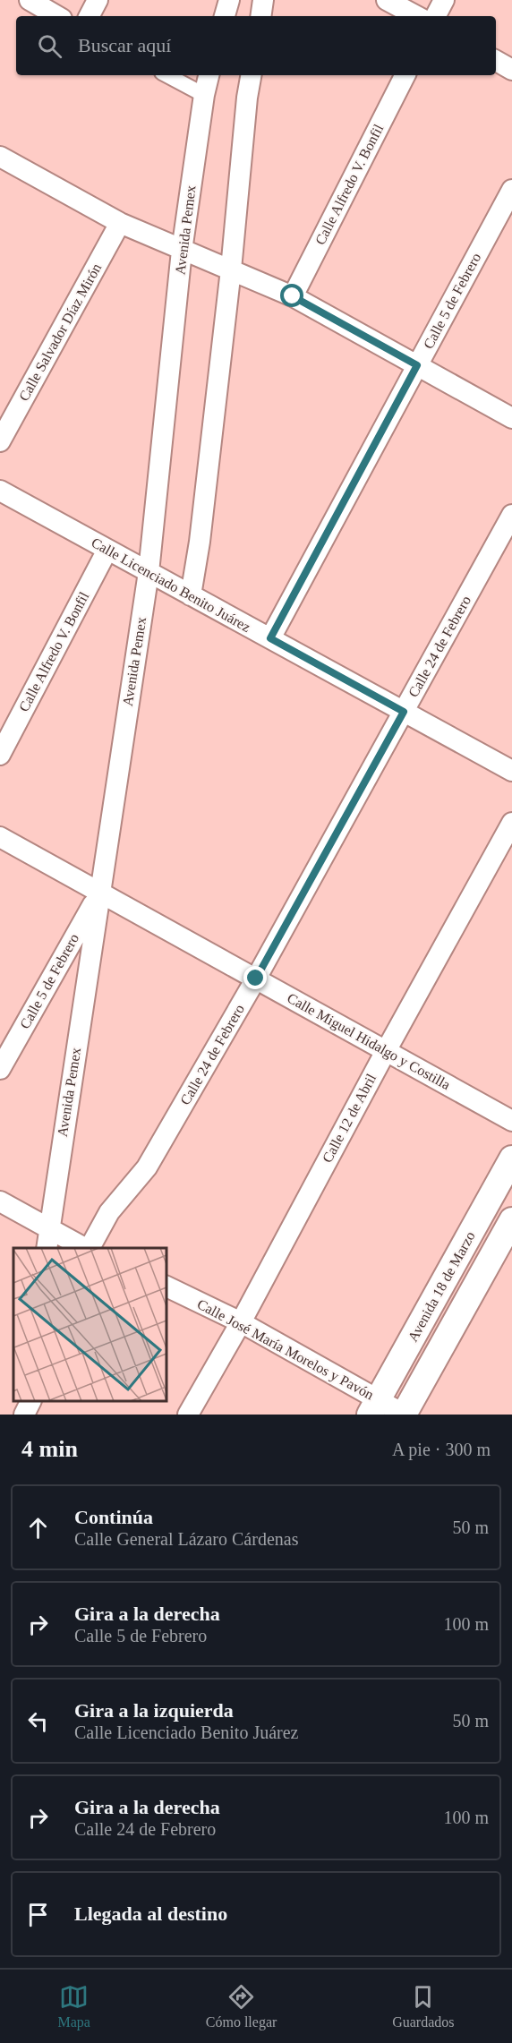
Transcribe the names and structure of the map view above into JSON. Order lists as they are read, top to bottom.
{
  "streets": {
    "street": [
      "Calle Alfredo V. Bonfil",
      "Avenida Pemex",
      "Calle 5 de Febrero",
      "Calle Salvador Díaz Mirón",
      "Calle Licenciado Benito Juárez",
      "Calle 24 de Febrero",
      "Calle Miguel Hidalgo y Costilla",
      "Calle 12 de Abril",
      "Avenida 18 de Marzo",
      "Calle José María Morelos y Pavón"
    ]
  },
  "crossings": [
    ["Calle Alfredo V. Bonfil", "Calle Licenciado Benito Juárez"],
    ["Avenida Pemex", "Calle 5 de Febrero"],
    ["Avenida Pemex", "Calle Licenciado Benito Juárez"],
    ["Avenida Pemex", "Calle Miguel Hidalgo y Costilla"],
    ["Calle 5 de Febrero", "Calle Licenciado Benito Juárez"],
    ["Calle 5 de Febrero", "Calle Miguel Hidalgo y Costilla"],
    ["Calle Licenciado Benito Juárez", "Calle 24 de Febrero"],
    ["Calle 24 de Febrero", "Calle Miguel Hidalgo y Costilla"],
    ["Calle Miguel Hidalgo y Costilla", "Calle 12 de Abril"],
    ["Calle 12 de Abril", "Calle José María Morelos y Pavón"],
    ["Avenida 18 de Marzo", "Calle José María Morelos y Pavón"]
  ],
  "page": {
    "search": "Buscar aquí",
    "heading": ["4 min", "A pie · 300 m"],
    "list": [
      ["Continúa", "Calle General Lázaro Cárdenas", "50 m"],
      ["Gira a la derecha", "Calle 5 de Febrero", "100 m"],
      ["Gira a la izquierda", "Calle Licenciado Benito Juárez", "50 m"],
      ["Gira a la derecha", "Calle 24 de Febrero", "100 m"],
      "Llegada al destino"
    ],
    "nav": ["Mapa", "Cómo llegar", "Guardados"]
  }
}
